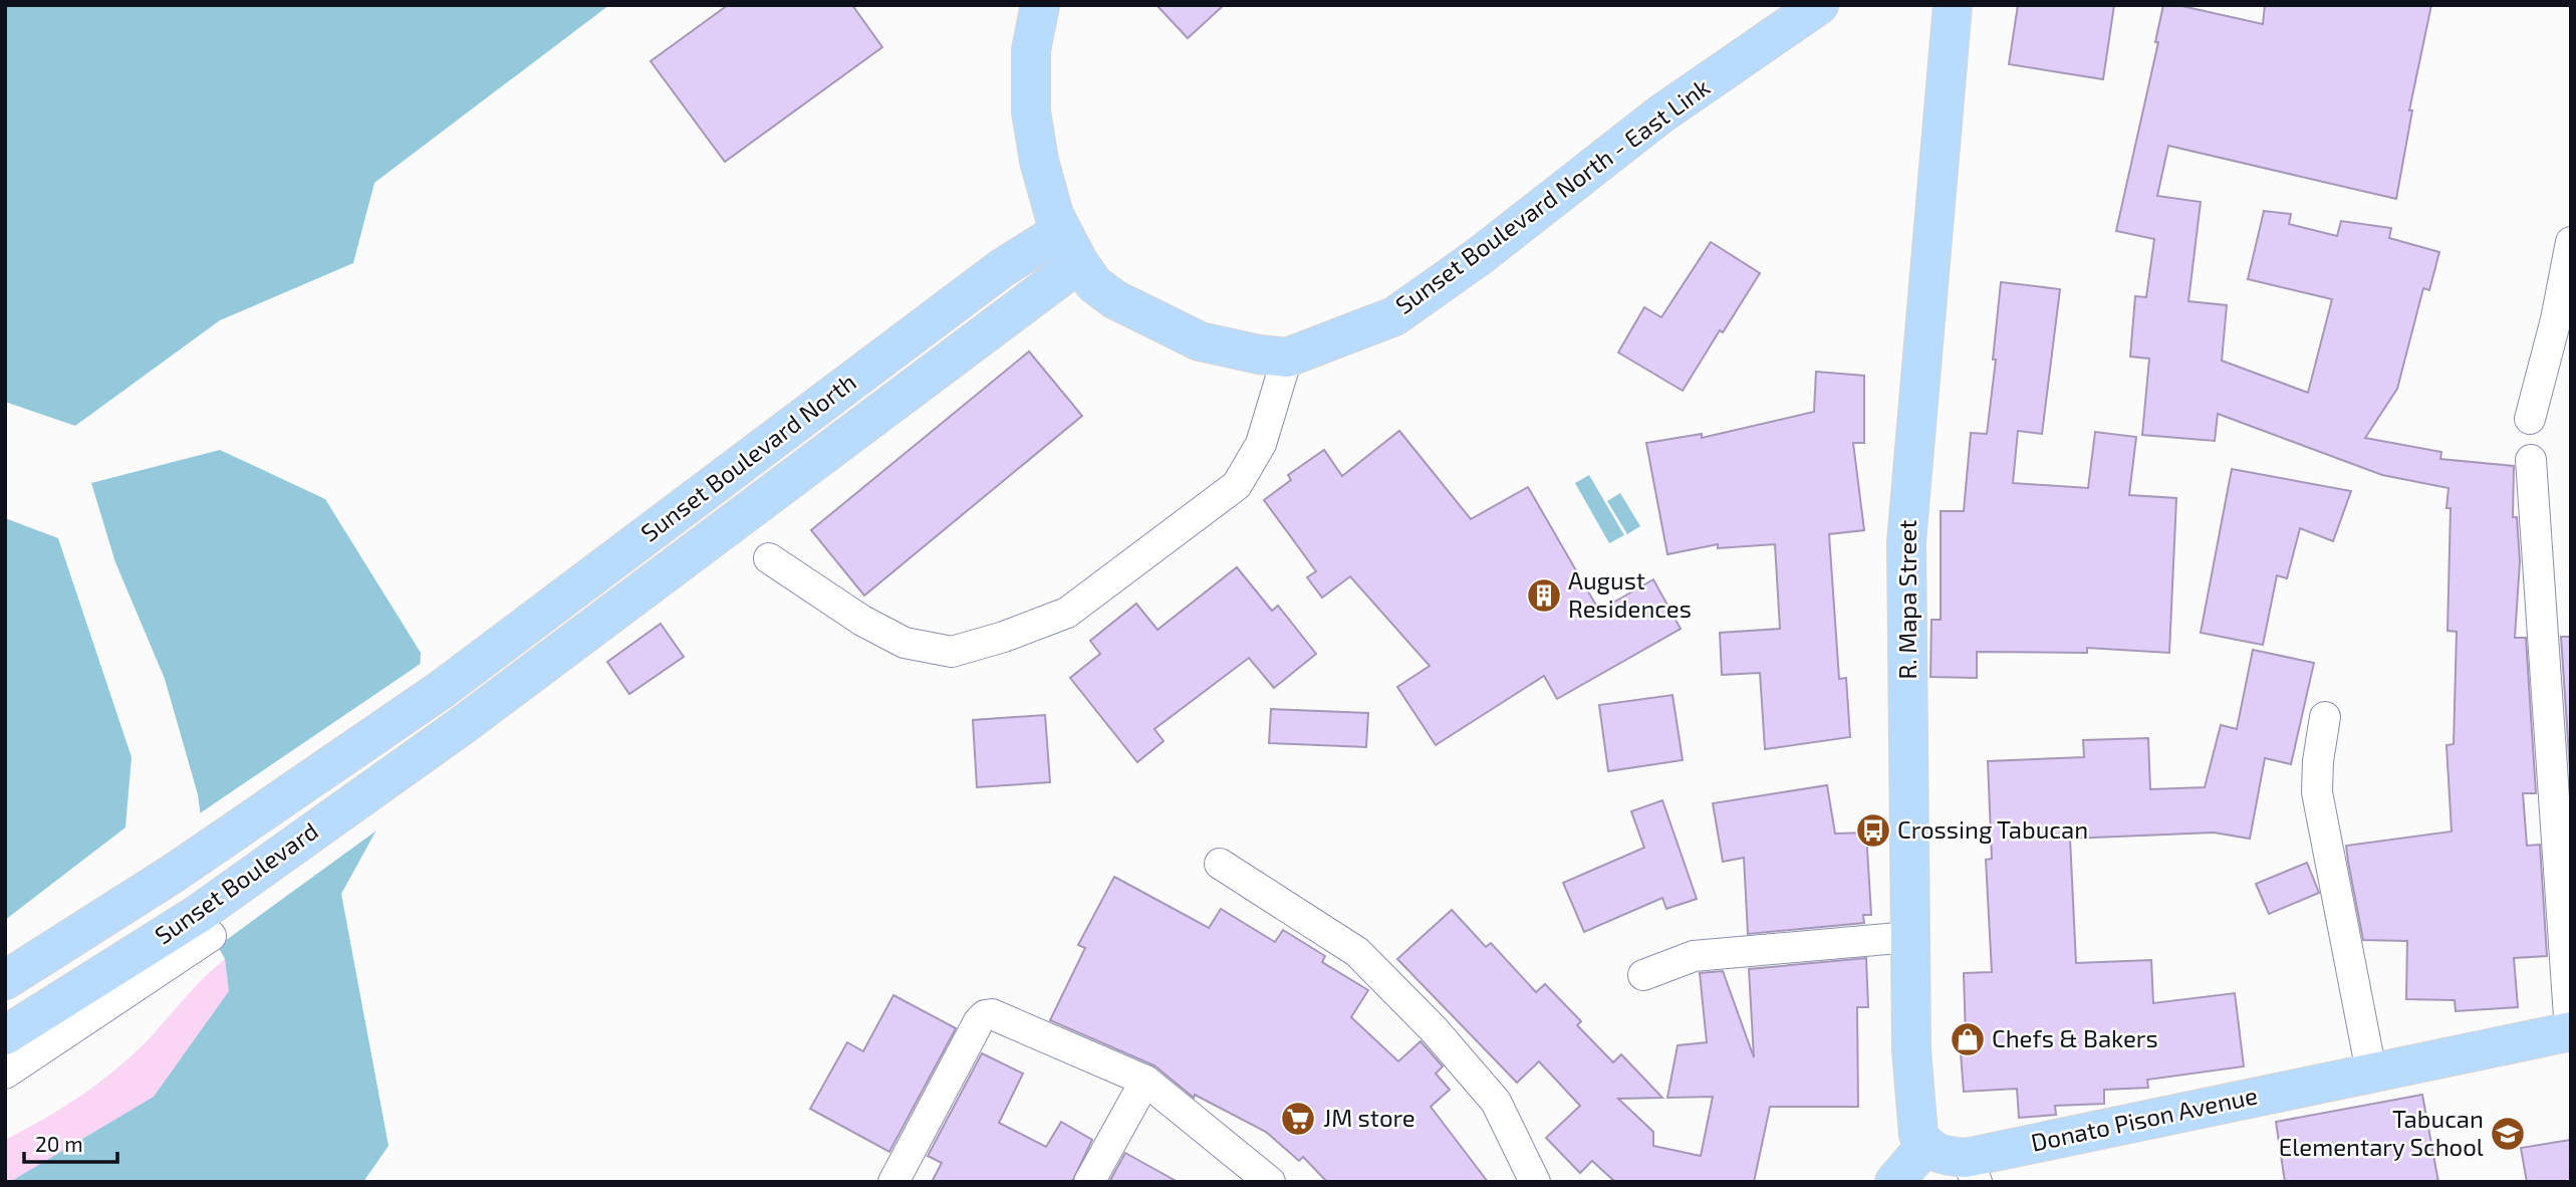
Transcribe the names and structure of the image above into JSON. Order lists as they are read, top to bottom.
{
  "streets": {
    "main road": [
      "Sunset Boulevard North - East Link",
      "Sunset Boulevard North",
      "R. Mapa Street",
      "Sunset Boulevard",
      "Donato Pison Avenue"
    ]
  },
  "crossings": [
    ["Sunset Boulevard North - East Link", "Sunset Boulevard North"],
    ["Sunset Boulevard North", "Sunset Boulevard"],
    ["R. Mapa Street", "Donato Pison Avenue"]
  ],
  "places": {
    "building": ["August Residences"],
    "bus stop": ["Crossing Tabucan"],
    "shop": ["Chefs & Bakers"],
    "supermarket": ["JM store"],
    "school or university": ["Tabucan Elementary School"]
  },
  "scale_bar": "20 m"
}
